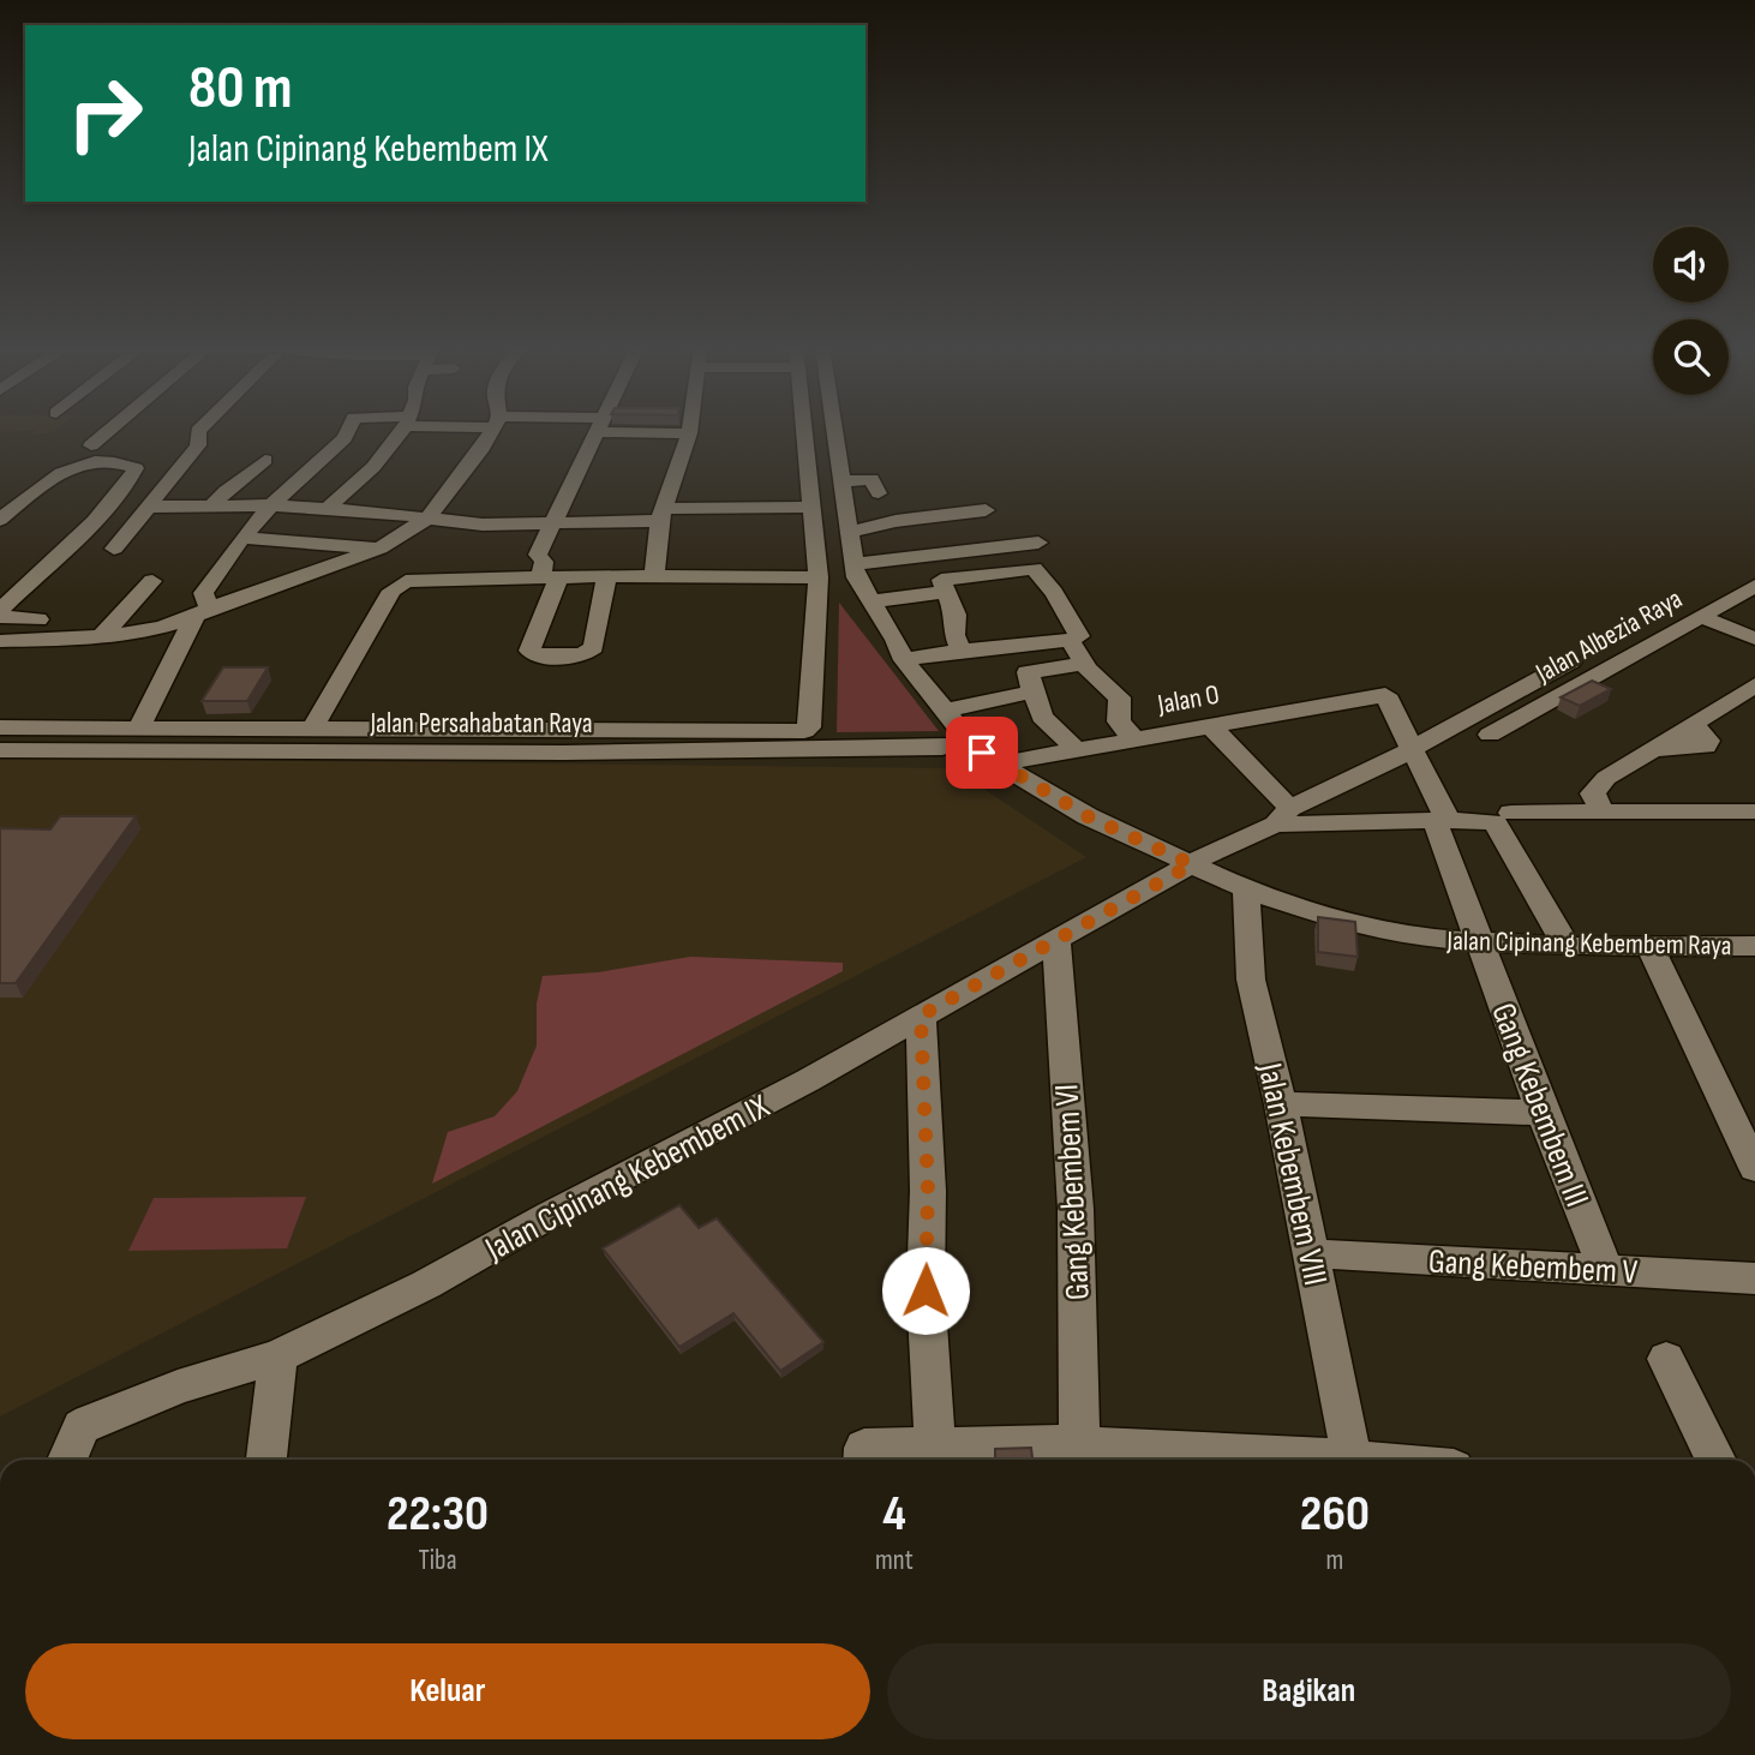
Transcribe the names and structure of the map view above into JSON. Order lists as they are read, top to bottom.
{
  "streets": {
    "street": [
      "Jalan Albezia Raya",
      "Jalan O",
      "Jalan Persahabatan Raya",
      "Jalan Cipinang Kebembem Raya",
      "Gang Kebembem III",
      "Jalan Kebembem VIII",
      "Jalan Cipinang Kebembem IX",
      "Gang Kebembem VI",
      "Gang Kebembem V"
    ]
  },
  "crossings": [
    ["Jalan O", "Jalan Cipinang Kebembem Raya"],
    ["Jalan O", "Gang Kebembem III"],
    ["Jalan Persahabatan Raya", "Jalan Cipinang Kebembem Raya"],
    ["Jalan Cipinang Kebembem Raya", "Gang Kebembem III"],
    ["Jalan Cipinang Kebembem Raya", "Jalan Kebembem VIII"],
    ["Jalan Cipinang Kebembem Raya", "Jalan Cipinang Kebembem IX"],
    ["Gang Kebembem III", "Jalan Cipinang Kebembem IX"],
    ["Gang Kebembem III", "Gang Kebembem V"],
    ["Jalan Kebembem VIII", "Gang Kebembem V"],
    ["Jalan Cipinang Kebembem IX", "Gang Kebembem VI"]
  ],
  "page": {
    "turn": ["80 m", "Jalan Cipinang Kebembem IX"],
    "eta": [
      "22:30",
      "Tiba",
      "4",
      "mnt",
      "260",
      "m"
    ],
    "buttons": ["Keluar", "Bagikan"]
  }
}
